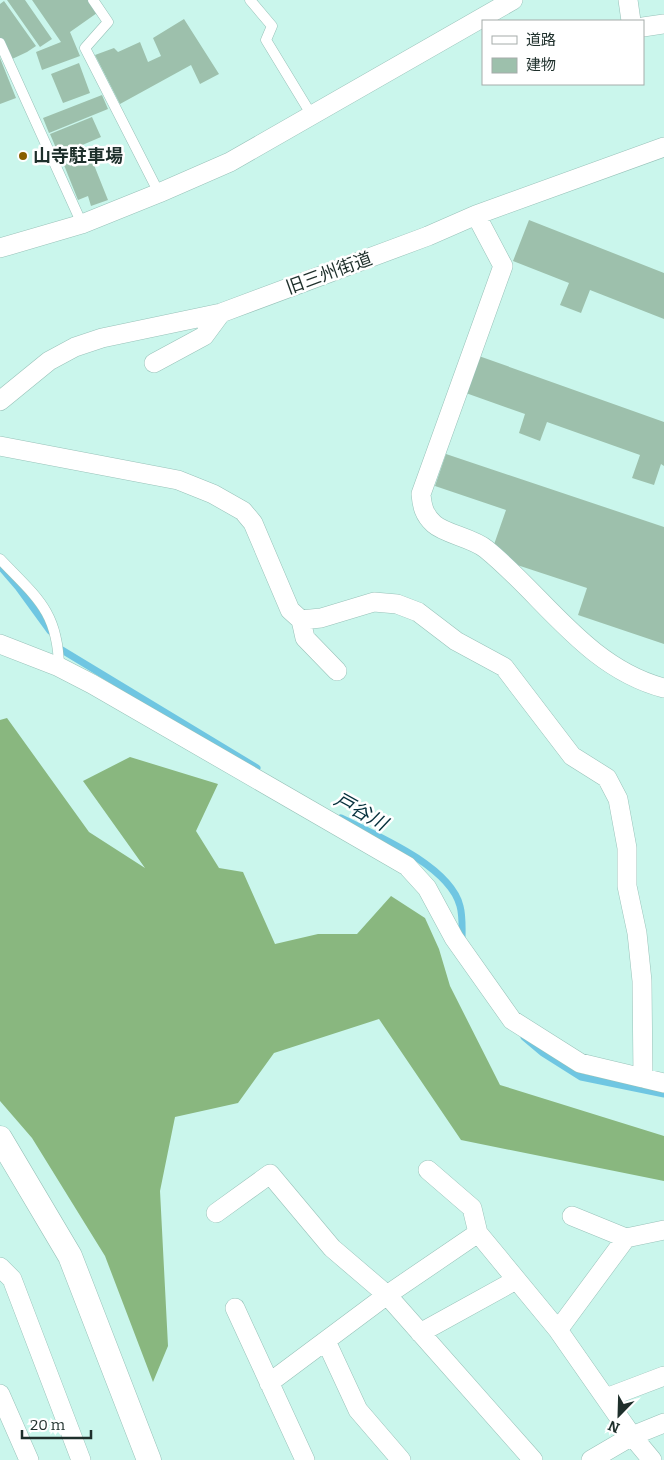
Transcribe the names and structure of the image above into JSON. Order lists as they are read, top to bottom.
{
  "streets": {
    "street": ["旧三州街道"]
  },
  "water": ["戸谷川"],
  "places": ["山寺駐車場"],
  "legend": ["道路", "建物"],
  "scale_bar": "20 m",
  "north": "bottom left"
}
